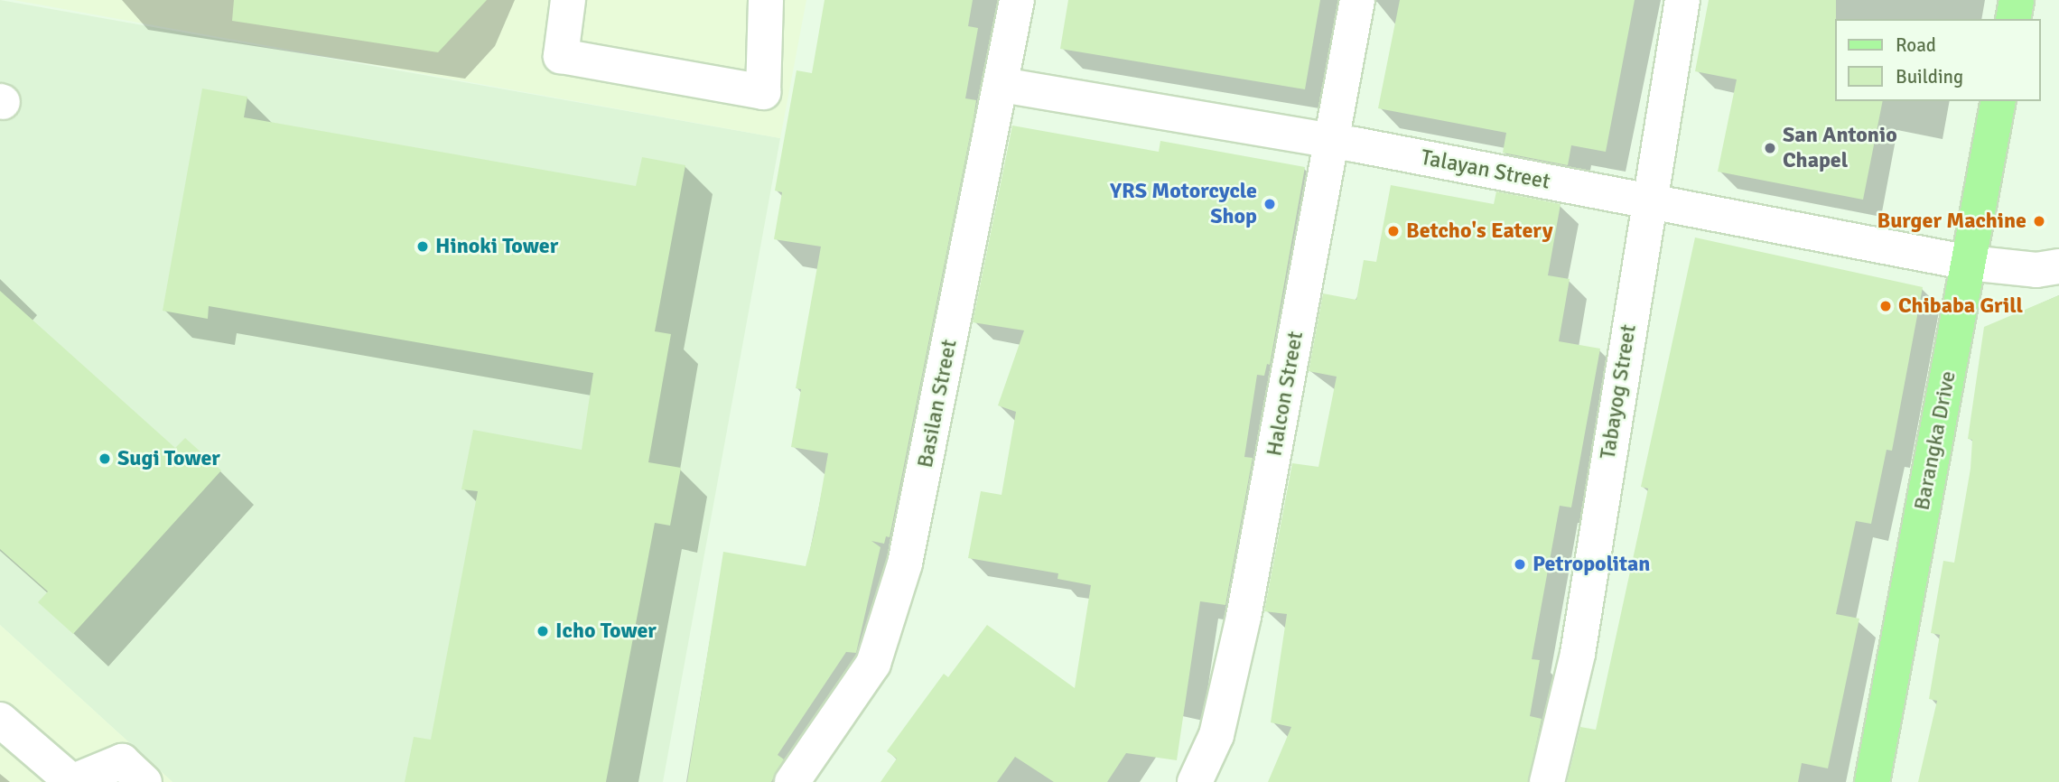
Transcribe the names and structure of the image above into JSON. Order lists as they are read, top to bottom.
{
  "streets": {
    "main road": ["Barangka Drive"],
    "street": [
      "Talayan Street",
      "Tabayog Street",
      "Halcon Street",
      "Basilan Street"
    ]
  },
  "crossings": [
    ["Talayan Street", "Tabayog Street"],
    ["Talayan Street", "Halcon Street"],
    ["Talayan Street", "Basilan Street"],
    ["Talayan Street", "Barangka Drive"]
  ],
  "places": [
    "San Antonio Chapel",
    "YRS Motorcycle Shop",
    "Burger Machine",
    "Betcho's Eatery",
    "Hinoki Tower",
    "Chibaba Grill",
    "Sugi Tower",
    "Petropolitan",
    "Icho Tower"
  ],
  "legend": ["Road", "Building"]
}
